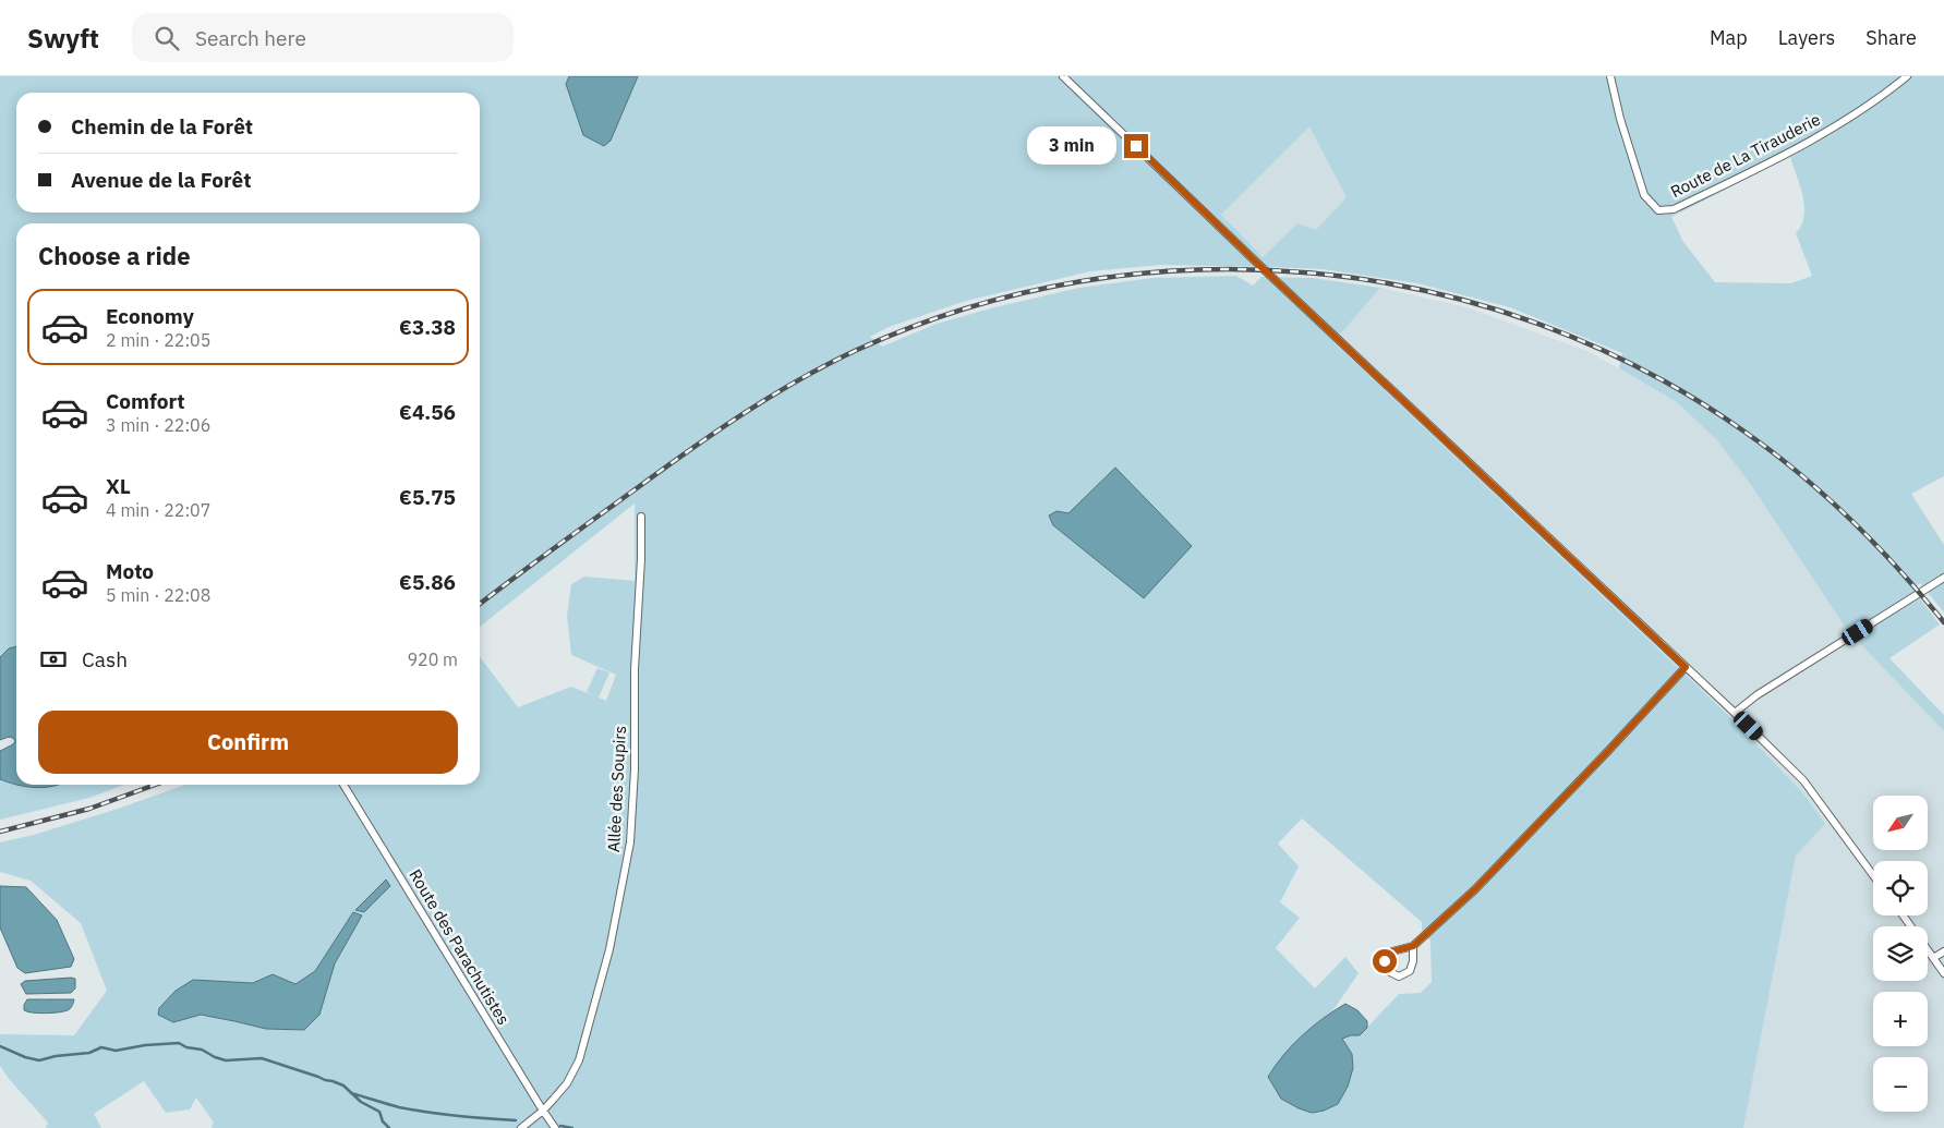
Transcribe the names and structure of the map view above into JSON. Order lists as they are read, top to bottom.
{
  "streets": {
    "street": ["Route de La Tirauderie", "Allée des Soupirs", "Route des Parachutistes"]
  },
  "crossings": [
    ["Allée des Soupirs", "Route des Parachutistes"]
  ],
  "north": "bottom left",
  "page": {
    "header": "Swyft",
    "search": "Search here",
    "nav": ["Map", "Layers", "Share"],
    "banner": ["Chemin de la Forêt", "Avenue de la Forêt"],
    "bubble": "3 min",
    "heading": "Choose a ride",
    "list": [
      {
        "name": "Economy",
        "note": "2 min · 22:05",
        "value": "€3.38"
      },
      {
        "name": "Comfort",
        "note": "3 min · 22:06",
        "value": "€4.56"
      },
      {
        "name": "XL",
        "note": "4 min · 22:07",
        "value": "€5.75"
      },
      {
        "name": "Moto",
        "note": "5 min · 22:08",
        "value": "€5.86"
      }
    ],
    "pay": ["Cash", "920 m"],
    "buttons": "Confirm",
    "map_buttons": ["+", "−"]
  }
}
